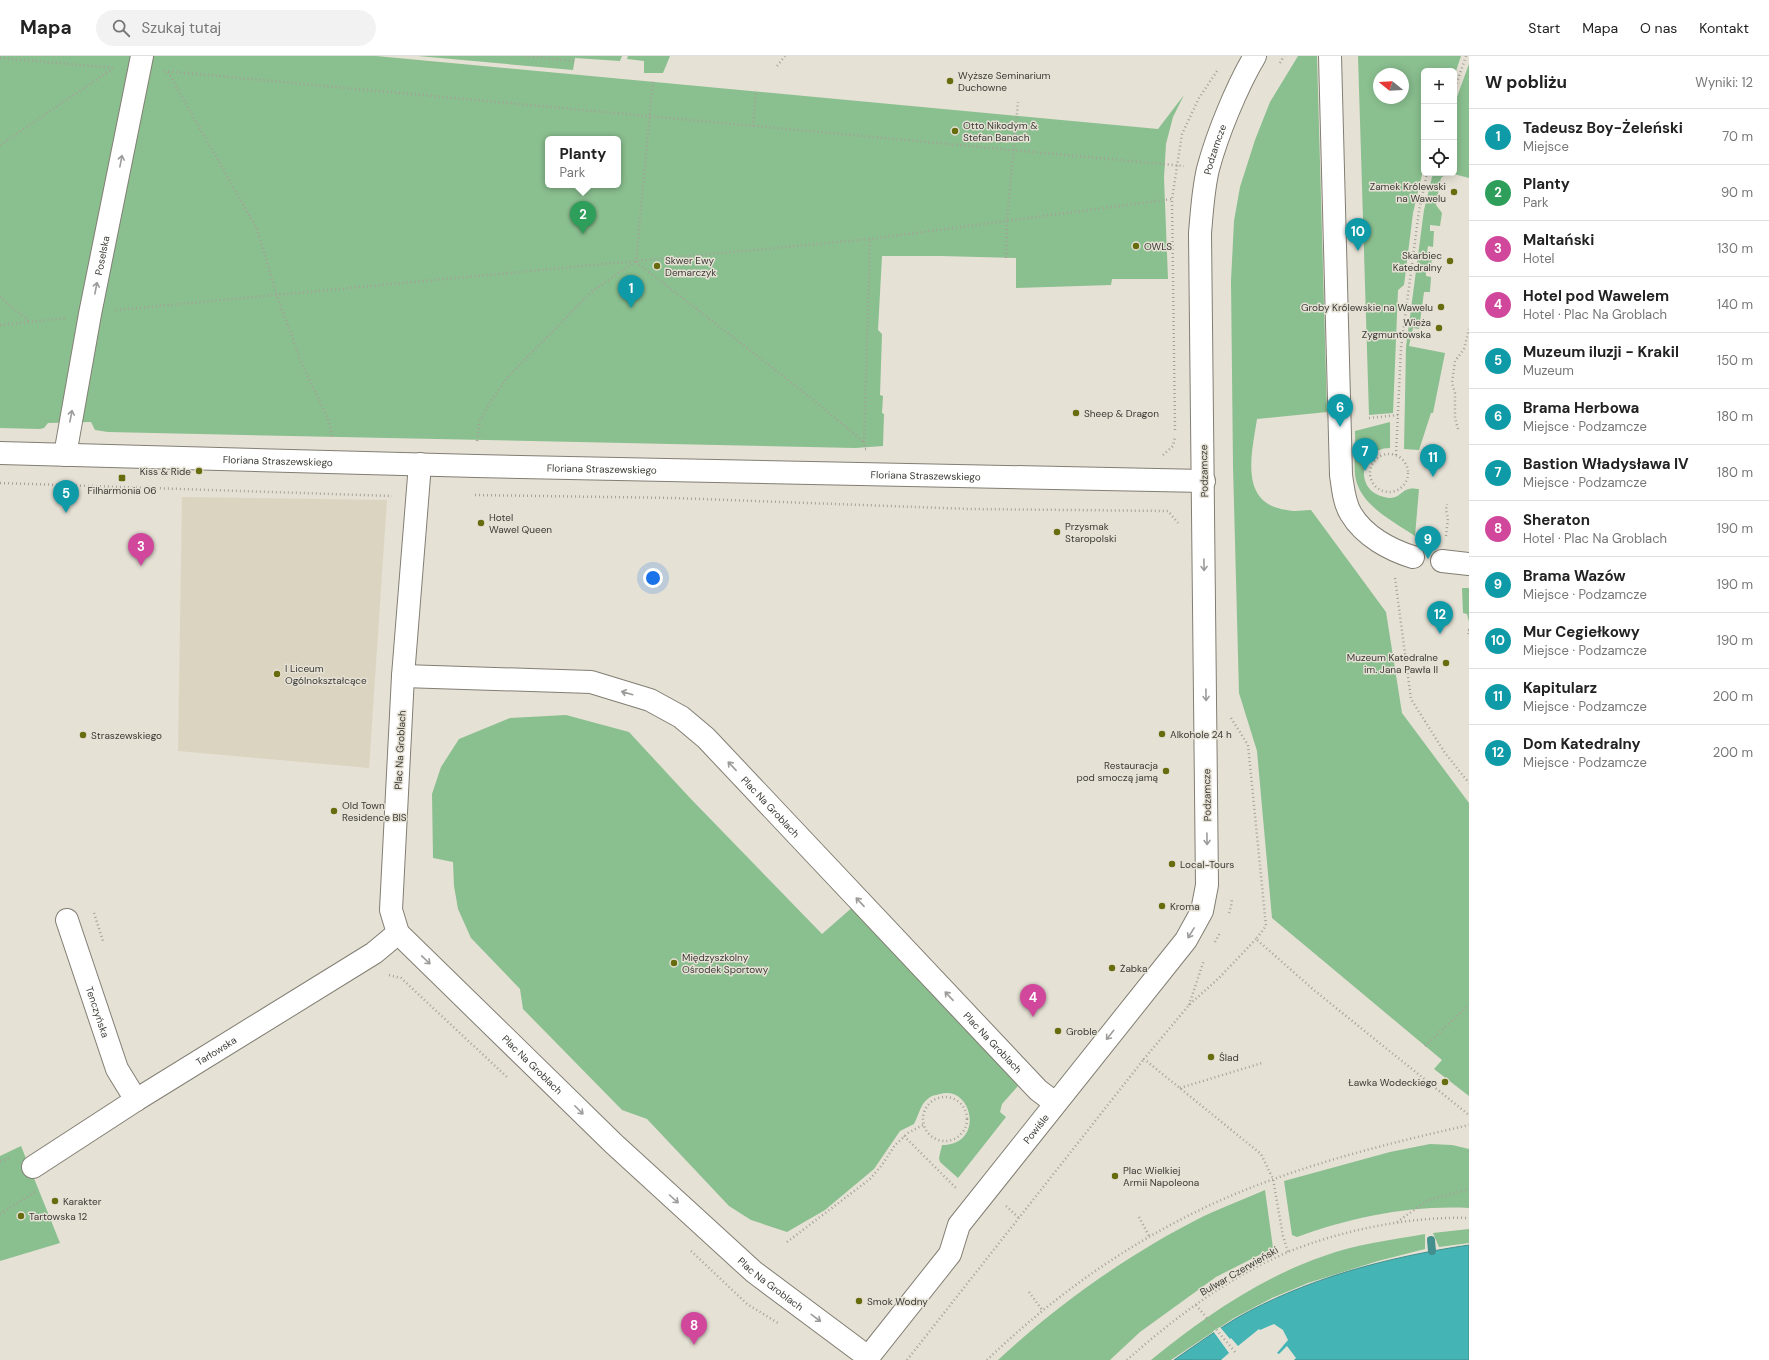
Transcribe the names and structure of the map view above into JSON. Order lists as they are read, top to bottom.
{
  "streets": {
    "street": [
      "Podzamcze",
      "Poselska",
      "Floriana Straszewskiego",
      "Plac Na Groblach",
      "Tenczyńska",
      "Tarłowska",
      "Powiśle"
    ],
    "path": ["Bulwar Czerwieński"]
  },
  "crossings": [
    ["Podzamcze", "Floriana Straszewskiego"],
    ["Podzamcze", "Powiśle"],
    ["Poselska", "Floriana Straszewskiego"],
    ["Floriana Straszewskiego", "Plac Na Groblach"],
    ["Plac Na Groblach", "Tarłowska"],
    ["Plac Na Groblach", "Powiśle"],
    ["Tenczyńska", "Tarłowska"]
  ],
  "one_way": ["Podzamcze", "Poselska", "Powiśle"],
  "places": {
    "other": [
      "Wyższe Seminarium Duchowne",
      "Otto Nikodym & Stefan Banach",
      "Zamek Królewski na Wawelu",
      "OWLS",
      "Skarbiec Katedralny",
      "Skwer Ewy Demarczyk",
      "Groby Królewskie na Wawelu",
      "Wieża Zygmuntowska",
      "Sheep & Dragon",
      "Kiss & Ride",
      "Hotel Wawel Queen",
      "Przysmak Staropolski",
      "Muzeum Katedralne im. Jana Pawła II",
      "I Liceum Ogólnokształcące",
      "Alkohole 24 h",
      "Straszewskiego",
      "Restauracja pod smoczą jamą",
      "Old Town Residence BIS",
      "Local-Tours",
      "Kroma",
      "Międzyszkolny Ośrodek Sportowy",
      "Żabka",
      "Groble",
      "Ślad",
      "Ławka Wodeckiego",
      "Plac Wielkiej Armii Napoleona",
      "Karakter",
      "Tartowska 12",
      "Smok Wodny"
    ],
    "transit": ["Filharmonia 06"]
  },
  "north": "left",
  "page": {
    "header": "Mapa",
    "search": "Szukaj tutaj",
    "nav": [
      "Start",
      "Mapa",
      "O nas",
      "Kontakt"
    ],
    "heading": ["W pobliżu", "Wyniki: 12"],
    "map_buttons": ["+", "−"],
    "list": [
      {
        "mark": "1",
        "name": "Tadeusz Boy-Żeleński",
        "note": "Miejsce",
        "value": "70 m"
      },
      {
        "mark": "2",
        "name": "Planty",
        "note": "Park",
        "value": "90 m"
      },
      {
        "mark": "3",
        "name": "Maltański",
        "note": "Hotel",
        "value": "130 m"
      },
      {
        "mark": "4",
        "name": "Hotel pod Wawelem",
        "note": "Hotel · Plac Na Groblach",
        "value": "140 m"
      },
      {
        "mark": "5",
        "name": "Muzeum iluzji - Krakil",
        "note": "Muzeum",
        "value": "150 m"
      },
      {
        "mark": "6",
        "name": "Brama Herbowa",
        "note": "Miejsce · Podzamcze",
        "value": "180 m"
      },
      {
        "mark": "7",
        "name": "Bastion Władysława IV",
        "note": "Miejsce · Podzamcze",
        "value": "180 m"
      },
      {
        "mark": "8",
        "name": "Sheraton",
        "note": "Hotel · Plac Na Groblach",
        "value": "190 m"
      },
      {
        "mark": "9",
        "name": "Brama Wazów",
        "note": "Miejsce · Podzamcze",
        "value": "190 m"
      },
      {
        "mark": "10",
        "name": "Mur Cegiełkowy",
        "note": "Miejsce · Podzamcze",
        "value": "190 m"
      },
      {
        "mark": "11",
        "name": "Kapitularz",
        "note": "Miejsce · Podzamcze",
        "value": "200 m"
      },
      {
        "mark": "12",
        "name": "Dom Katedralny",
        "note": "Miejsce · Podzamcze",
        "value": "200 m"
      }
    ],
    "popup": ["Planty", "Park"],
    "pins": [
      "2",
      "10",
      "1",
      "6",
      "7",
      "11",
      "5",
      "9",
      "3",
      "12",
      "4",
      "8"
    ]
  }
}
